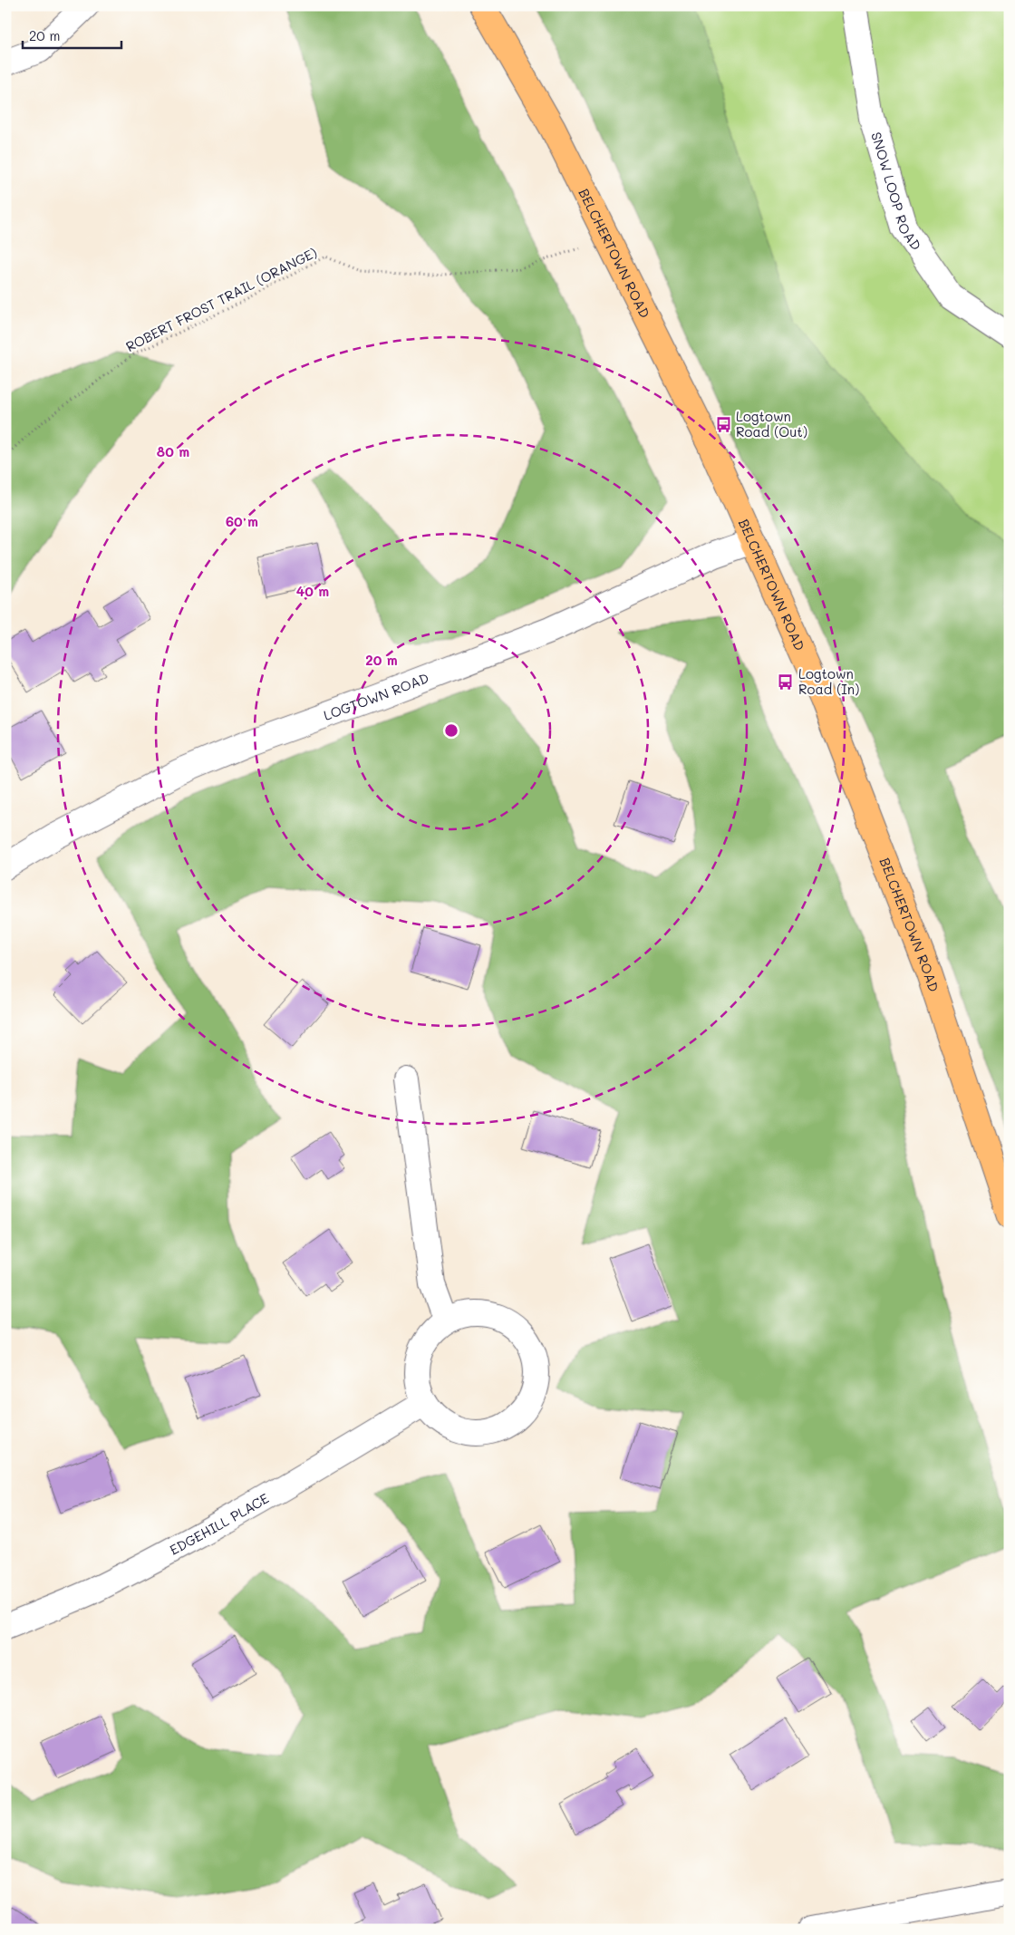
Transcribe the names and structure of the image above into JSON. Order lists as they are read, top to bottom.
{
  "streets": {
    "highway": ["BELCHERTOWN ROAD"],
    "street": ["SNOW LOOP ROAD", "LOGTOWN ROAD", "EDGEHILL PLACE"],
    "path": ["ROBERT FROST TRAIL (ORANGE)"]
  },
  "crossings": [
    ["BELCHERTOWN ROAD", "ROBERT FROST TRAIL (ORANGE)"],
    ["BELCHERTOWN ROAD", "LOGTOWN ROAD"]
  ],
  "places": {
    "bus stop": ["Logtown Road (Out)", "Logtown Road (In)"]
  },
  "scale_bar": "20 m",
  "rings": [
    "80 m",
    "60 m",
    "40 m",
    "20 m"
  ]
}
